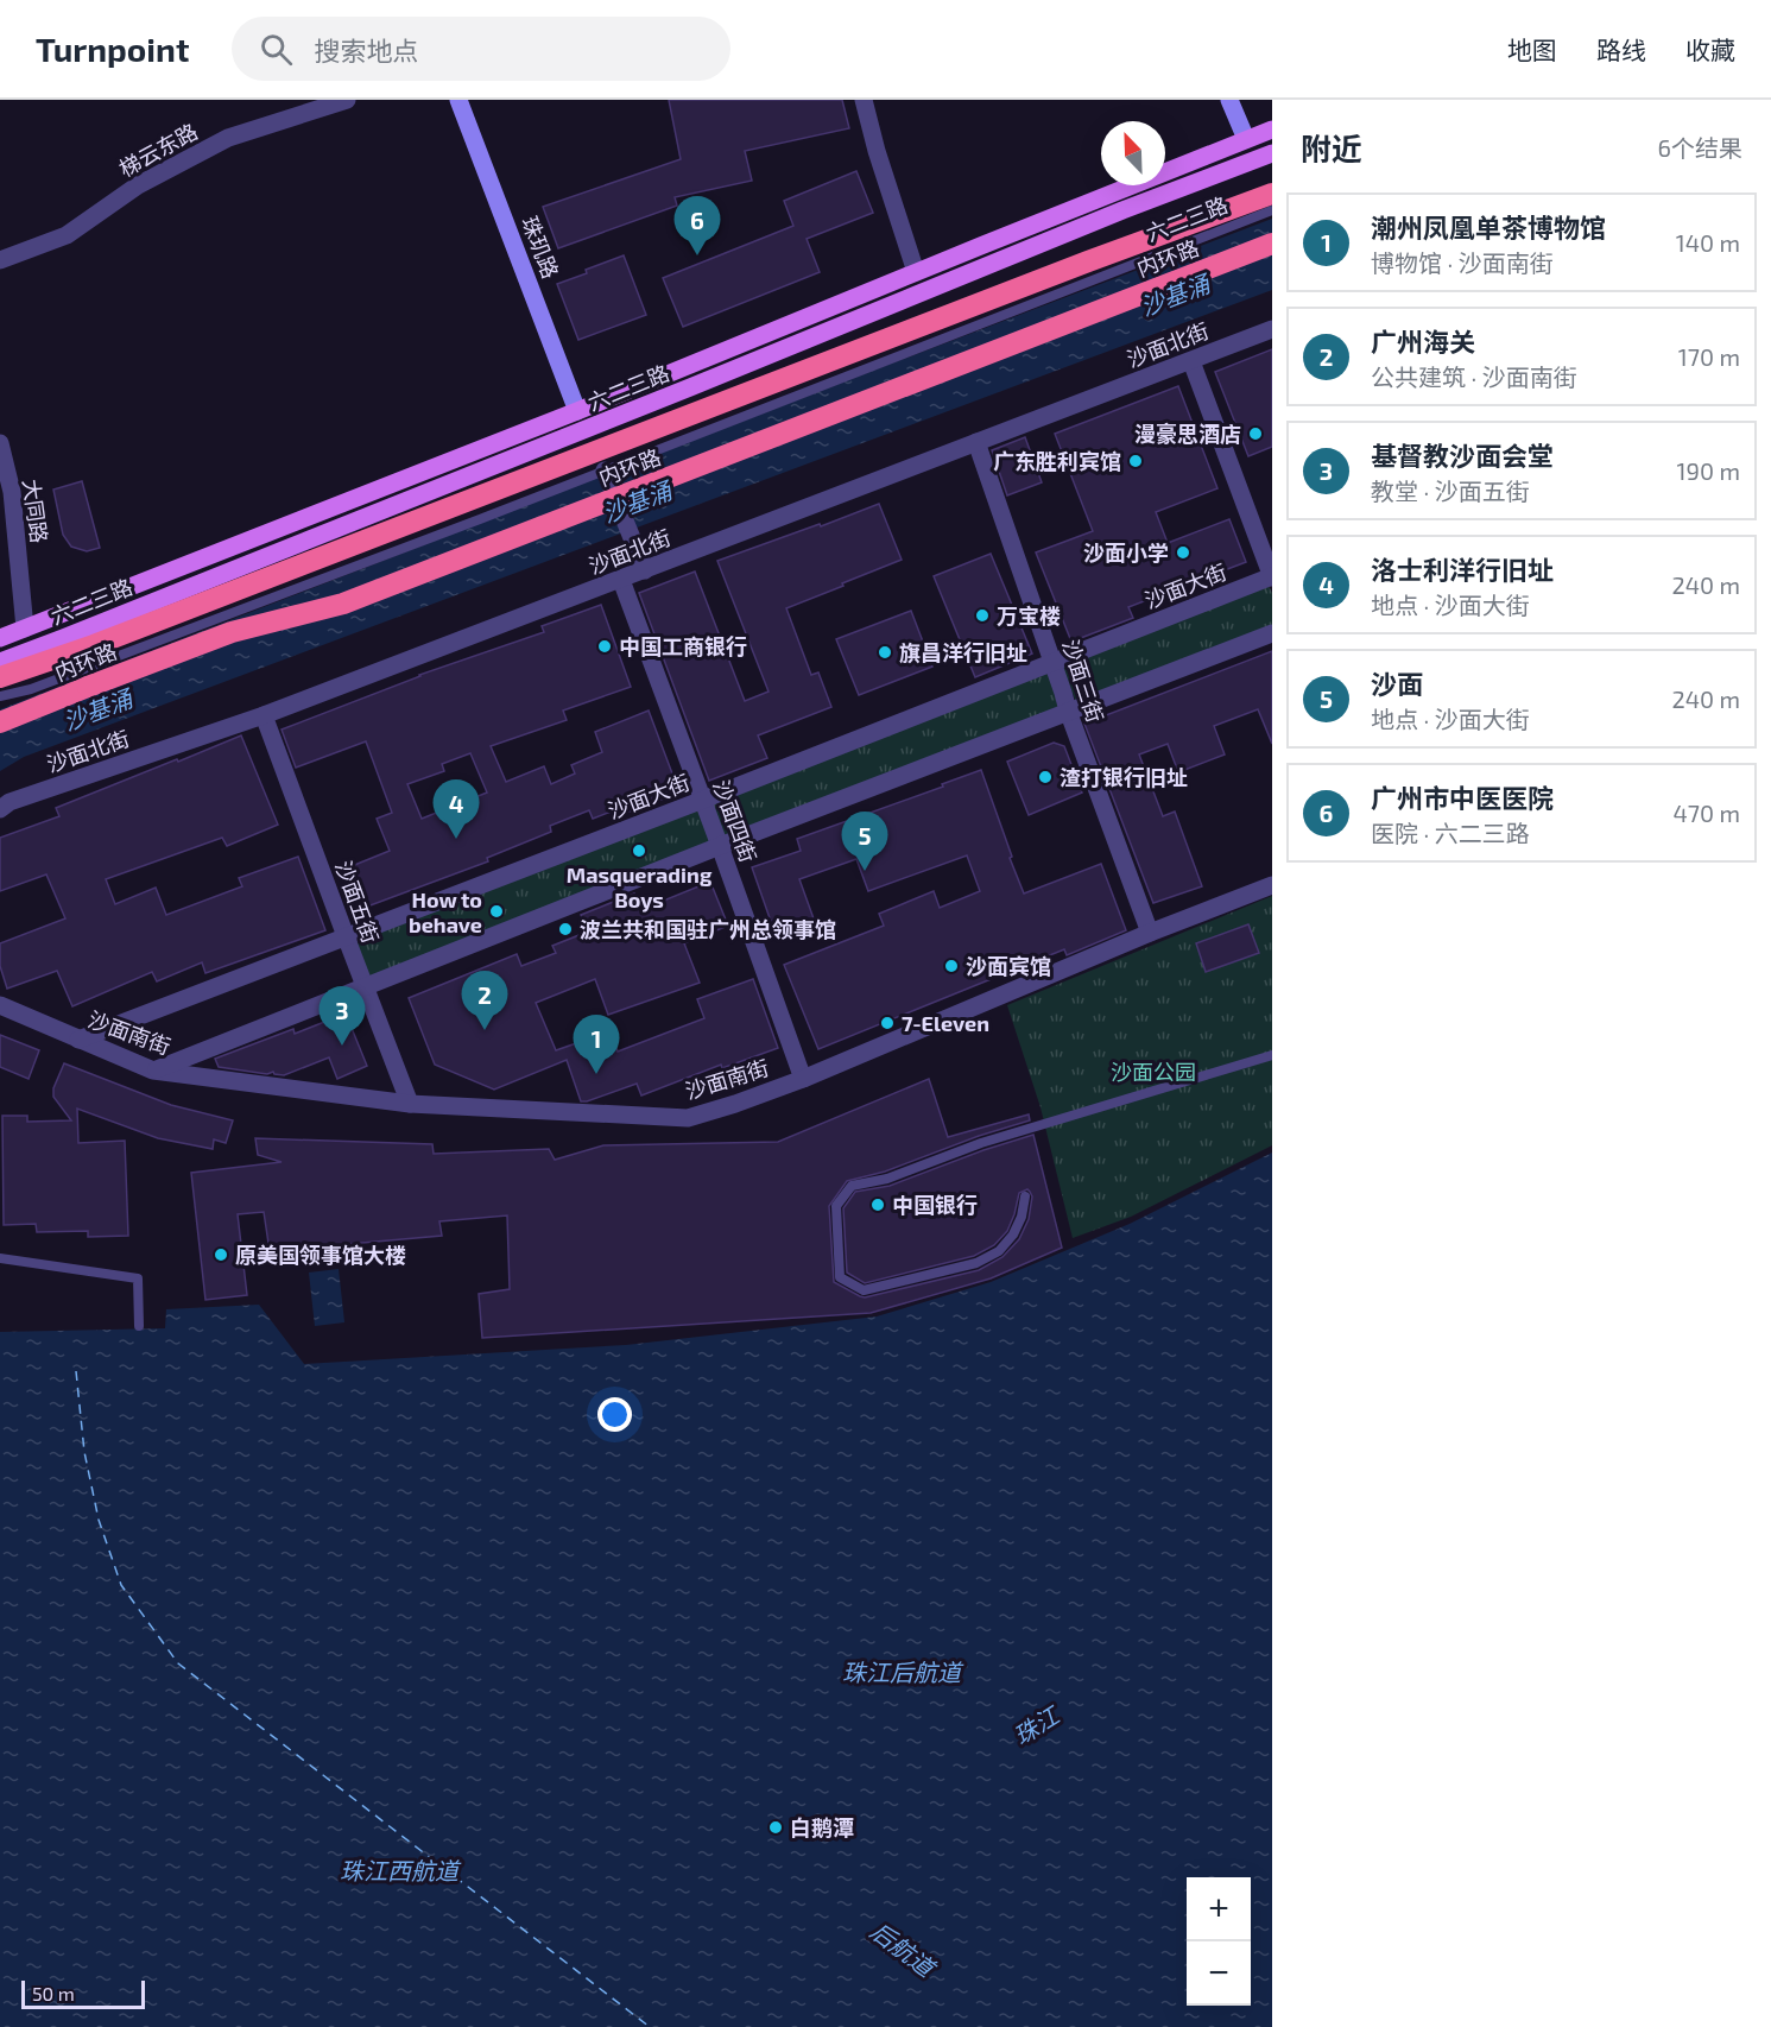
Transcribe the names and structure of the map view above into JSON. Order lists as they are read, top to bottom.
{
  "streets": {
    "highway": ["内环路"],
    "main road": ["六二三路"],
    "street": [
      "梯云东路",
      "珠玑路",
      "沙面北街",
      "大同路",
      "沙面大街",
      "沙面三街",
      "沙面四街",
      "沙面五街",
      "沙面南街"
    ]
  },
  "crossings": [
    ["六二三路", "珠玑路"],
    ["六二三路", "大同路"],
    ["沙面北街", "沙面三街"],
    ["沙面北街", "沙面四街"],
    ["沙面北街", "沙面五街"],
    ["沙面大街", "沙面三街"],
    ["沙面大街", "沙面四街"],
    ["沙面大街", "沙面五街"],
    ["沙面大街", "沙面南街"],
    ["沙面三街", "沙面南街"],
    ["沙面四街", "沙面南街"],
    ["沙面五街", "沙面南街"]
  ],
  "water": [
    "沙基涌",
    "珠江后航道",
    "珠江",
    "珠江西航道",
    "后航道"
  ],
  "parks": ["沙面公园"],
  "places": [
    "漫豪思酒店",
    "广东胜利宾馆",
    "沙面小学",
    "万宝楼",
    "中国工商银行",
    "旗昌洋行旧址",
    "渣打银行旧址",
    "Masquerading Boys",
    "How to behave",
    "波兰共和国驻广州总领事馆",
    "沙面宾馆",
    "7-Eleven",
    "中国银行",
    "原美国领事馆大楼",
    "白鹅潭"
  ],
  "scale_bar": "50 m",
  "north": "top left",
  "page": {
    "header": "Turnpoint",
    "search": "搜索地点",
    "nav": ["地图", "路线", "收藏"],
    "heading": ["附近", "6个结果"],
    "list": [
      {
        "mark": "1",
        "name": "潮州凤凰单茶博物馆",
        "note": "博物馆 · 沙面南街",
        "value": "140 m"
      },
      {
        "mark": "2",
        "name": "广州海关",
        "note": "公共建筑 · 沙面南街",
        "value": "170 m"
      },
      {
        "mark": "3",
        "name": "基督教沙面会堂",
        "note": "教堂 · 沙面五街",
        "value": "190 m"
      },
      {
        "mark": "4",
        "name": "洛士利洋行旧址",
        "note": "地点 · 沙面大街",
        "value": "240 m"
      },
      {
        "mark": "5",
        "name": "沙面",
        "note": "地点 · 沙面大街",
        "value": "240 m"
      },
      {
        "mark": "6",
        "name": "广州市中医医院",
        "note": "医院 · 六二三路",
        "value": "470 m"
      }
    ],
    "pins": [
      "6",
      "4",
      "5",
      "2",
      "3",
      "1"
    ],
    "map_buttons": ["+", "−"],
    "scale": "50 m"
  }
}
